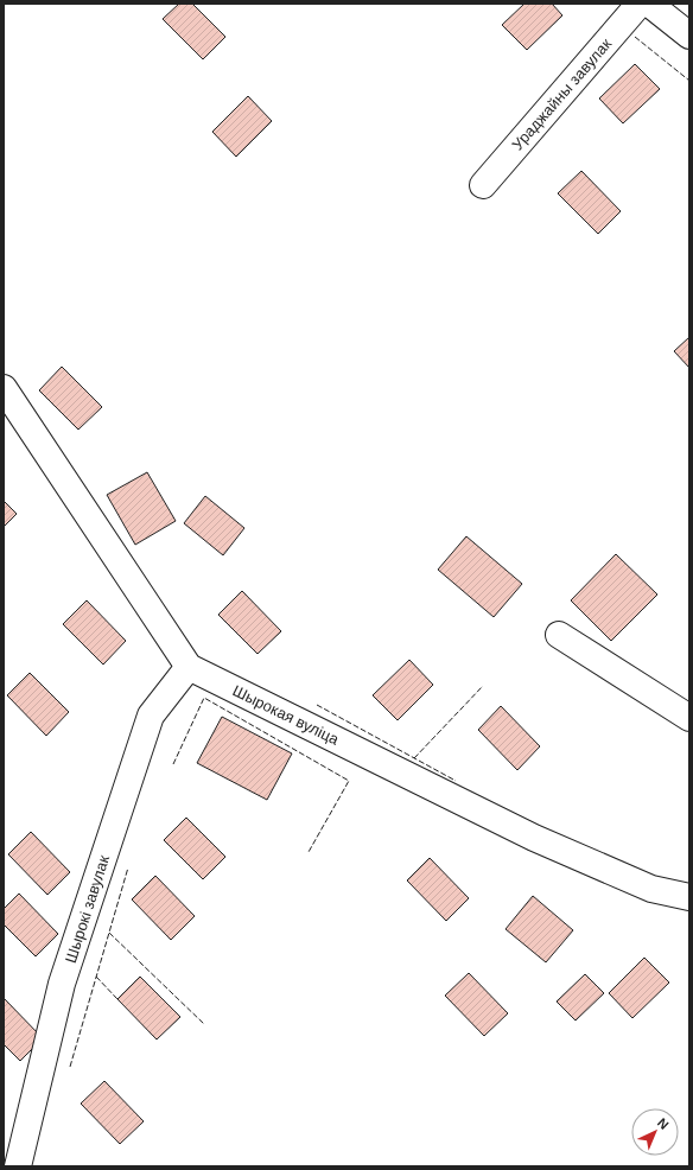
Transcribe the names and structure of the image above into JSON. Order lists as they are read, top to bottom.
{
  "streets": {
    "street": ["Ураджайны завулак", "Шырокая вуліца", "Шырокі завулак"]
  },
  "crossings": [
    ["Шырокая вуліца", "Шырокі завулак"]
  ],
  "north": "top right"
}
